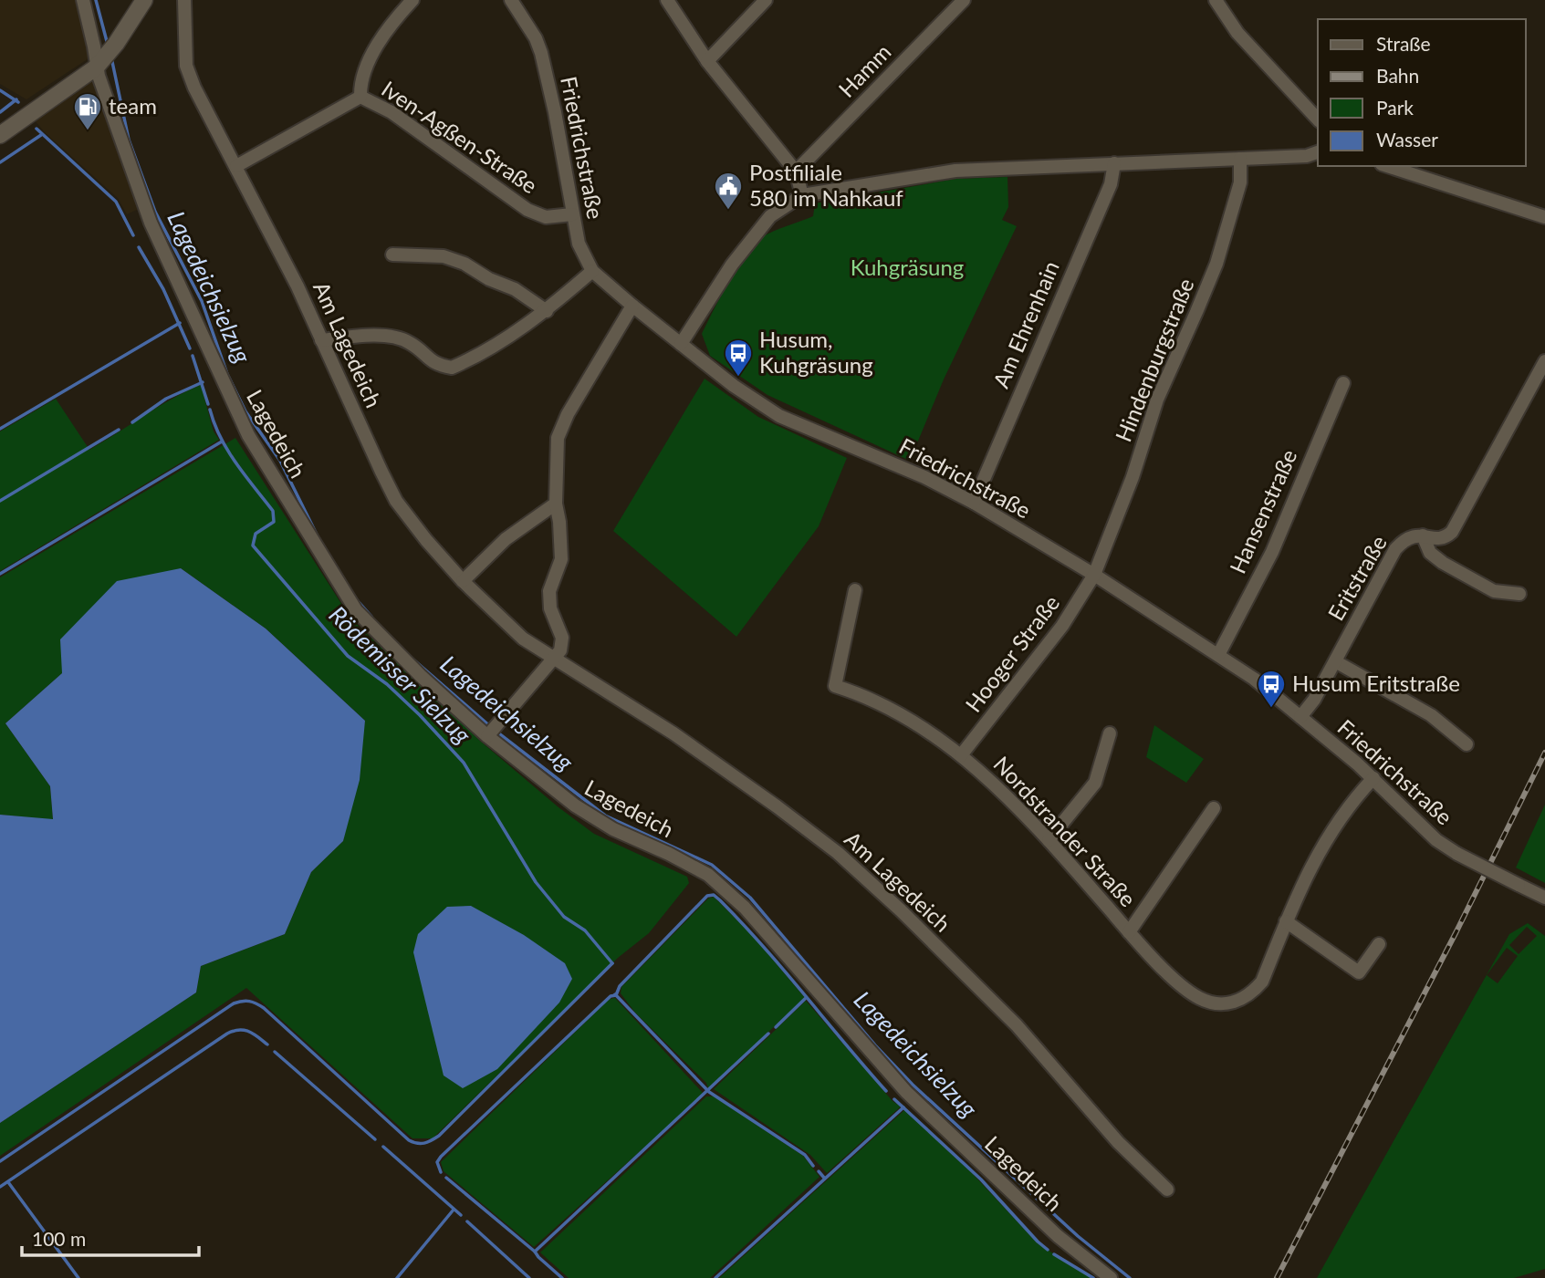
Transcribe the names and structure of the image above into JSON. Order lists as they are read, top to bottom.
{
  "streets": {
    "street": [
      "Hamm",
      "Iven-Agßen-Straße",
      "Friedrichstraße",
      "Am Ehrenhain",
      "Am Lagedeich",
      "Hindenburgstraße",
      "Lagedeich",
      "Hansenstraße",
      "Eritstraße",
      "Hooger Straße",
      "Nordstrander Straße"
    ]
  },
  "crossings": [
    ["Iven-Agßen-Straße", "Friedrichstraße"],
    ["Iven-Agßen-Straße", "Am Lagedeich"],
    ["Friedrichstraße", "Am Ehrenhain"],
    ["Friedrichstraße", "Hindenburgstraße"],
    ["Friedrichstraße", "Hansenstraße"],
    ["Friedrichstraße", "Eritstraße"],
    ["Friedrichstraße", "Hooger Straße"],
    ["Hindenburgstraße", "Hooger Straße"],
    ["Hooger Straße", "Nordstrander Straße"]
  ],
  "water": ["Lagedeichsielzug", "Rödemisser Sielzug"],
  "parks": ["Kuhgräsung"],
  "places": {
    "fuel station": ["team"],
    "public building": ["Postfiliale 580 im Nahkauf"],
    "bus stop": ["Husum, Kuhgräsung", "Husum Eritstraße"]
  },
  "legend": [
    "Straße",
    "Bahn",
    "Park",
    "Wasser"
  ],
  "scale_bar": "100 m"
}
